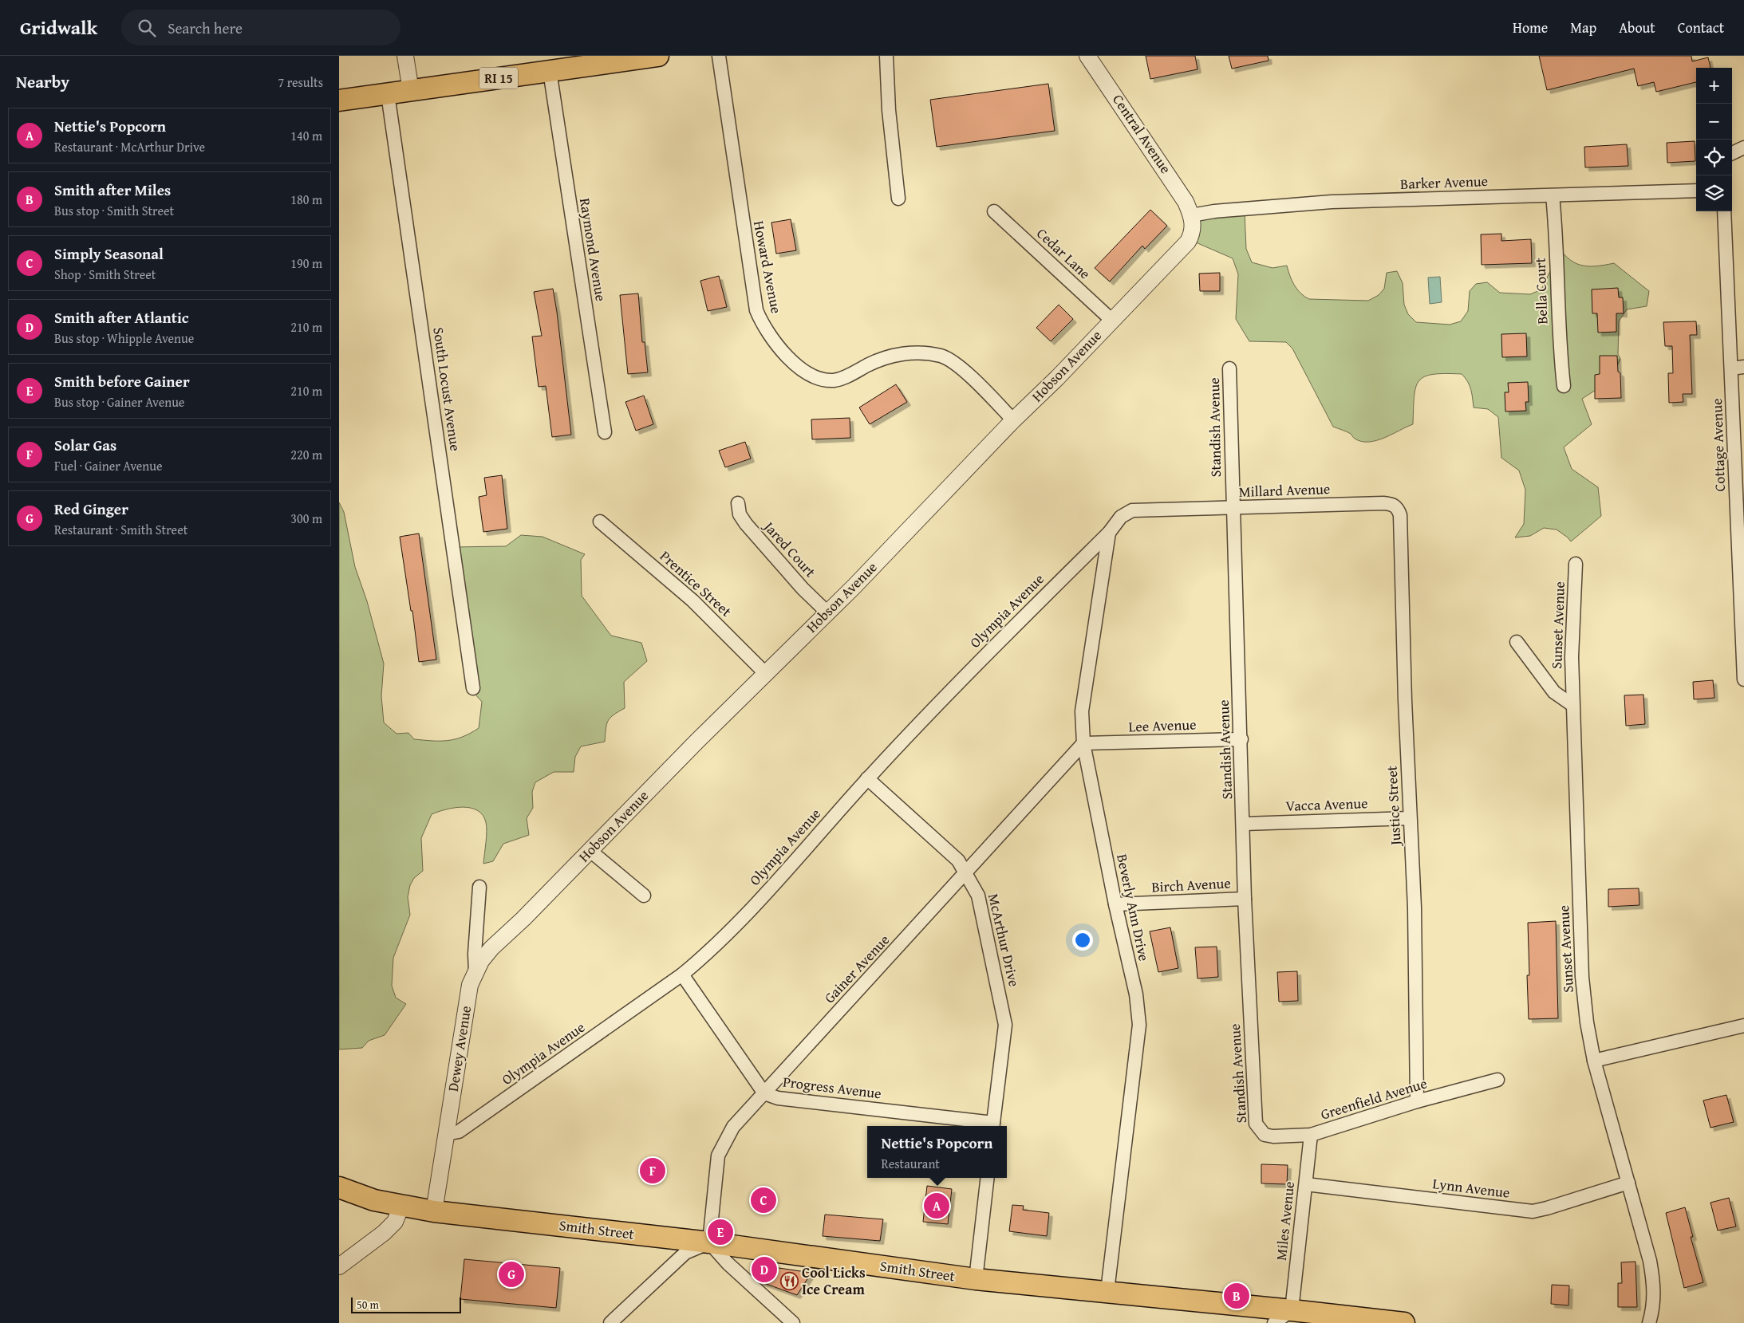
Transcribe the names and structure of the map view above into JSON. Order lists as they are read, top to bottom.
{
  "streets": {
    "main road": ["RI 15", "Smith Street"],
    "street": [
      "Central Avenue",
      "Barker Avenue",
      "Raymond Avenue",
      "Cedar Lane",
      "Howard Avenue",
      "Bella Court",
      "Hobson Avenue",
      "South Locust Avenue",
      "Standish Avenue",
      "Cottage Avenue",
      "Millard Avenue",
      "Jared Court",
      "Prentice Street",
      "Olympia Avenue",
      "Sunset Avenue",
      "Lee Avenue",
      "Vacca Avenue",
      "Justice Street",
      "Birch Avenue",
      "Beverly Ann Drive",
      "McArthur Drive",
      "Gainer Avenue",
      "Dewey Avenue",
      "Progress Avenue",
      "Greenfield Avenue",
      "Lynn Avenue",
      "Miles Avenue"
    ]
  },
  "crossings": [
    ["RI 15", "Raymond Avenue"],
    ["RI 15", "South Locust Avenue"],
    ["Central Avenue", "Barker Avenue"],
    ["Central Avenue", "Hobson Avenue"],
    ["Barker Avenue", "Bella Court"],
    ["Barker Avenue", "Hobson Avenue"],
    ["Cedar Lane", "Hobson Avenue"],
    ["Howard Avenue", "Hobson Avenue"],
    ["Hobson Avenue", "Jared Court"],
    ["Hobson Avenue", "Prentice Street"],
    ["Hobson Avenue", "Dewey Avenue"],
    ["Standish Avenue", "Millard Avenue"],
    ["Standish Avenue", "Lee Avenue"],
    ["Standish Avenue", "Vacca Avenue"],
    ["Standish Avenue", "Birch Avenue"],
    ["Standish Avenue", "Greenfield Avenue"],
    ["Millard Avenue", "Olympia Avenue"],
    ["Millard Avenue", "Justice Street"],
    ["Millard Avenue", "Beverly Ann Drive"],
    ["Olympia Avenue", "Beverly Ann Drive"],
    ["Olympia Avenue", "McArthur Drive"],
    ["Olympia Avenue", "Dewey Avenue"],
    ["Olympia Avenue", "Progress Avenue"],
    ["Sunset Avenue", "Lynn Avenue"],
    ["Lee Avenue", "Beverly Ann Drive"],
    ["Lee Avenue", "Gainer Avenue"],
    ["Vacca Avenue", "Justice Street"],
    ["Justice Street", "Greenfield Avenue"],
    ["Birch Avenue", "Beverly Ann Drive"],
    ["Beverly Ann Drive", "Gainer Avenue"],
    ["Beverly Ann Drive", "Smith Street"],
    ["McArthur Drive", "Gainer Avenue"],
    ["McArthur Drive", "Progress Avenue"],
    ["Gainer Avenue", "Progress Avenue"],
    ["Gainer Avenue", "Smith Street"],
    ["Dewey Avenue", "Smith Street"],
    ["Greenfield Avenue", "Miles Avenue"],
    ["Lynn Avenue", "Miles Avenue"],
    ["Miles Avenue", "Smith Street"]
  ],
  "places": {
    "restaurant": ["Cool Licks Ice Cream"]
  },
  "scale_bar": "50 m",
  "page": {
    "header": "Gridwalk",
    "search": "Search here",
    "nav": [
      "Home",
      "Map",
      "About",
      "Contact"
    ],
    "heading": ["Nearby", "7 results"],
    "map_buttons": ["+", "−"],
    "list": [
      {
        "mark": "A",
        "name": "Nettie's Popcorn",
        "note": "Restaurant · McArthur Drive",
        "value": "140 m"
      },
      {
        "mark": "B",
        "name": "Smith after Miles",
        "note": "Bus stop · Smith Street",
        "value": "180 m"
      },
      {
        "mark": "C",
        "name": "Simply Seasonal",
        "note": "Shop · Smith Street",
        "value": "190 m"
      },
      {
        "mark": "D",
        "name": "Smith after Atlantic",
        "note": "Bus stop · Whipple Avenue",
        "value": "210 m"
      },
      {
        "mark": "E",
        "name": "Smith before Gainer",
        "note": "Bus stop · Gainer Avenue",
        "value": "210 m"
      },
      {
        "mark": "F",
        "name": "Solar Gas",
        "note": "Fuel · Gainer Avenue",
        "value": "220 m"
      },
      {
        "mark": "G",
        "name": "Red Ginger",
        "note": "Restaurant · Smith Street",
        "value": "300 m"
      }
    ],
    "popup": ["Nettie's Popcorn", "Restaurant"],
    "pins": [
      "F",
      "C",
      "A",
      "E",
      "D",
      "G",
      "B"
    ],
    "scale": "50 m"
  }
}
